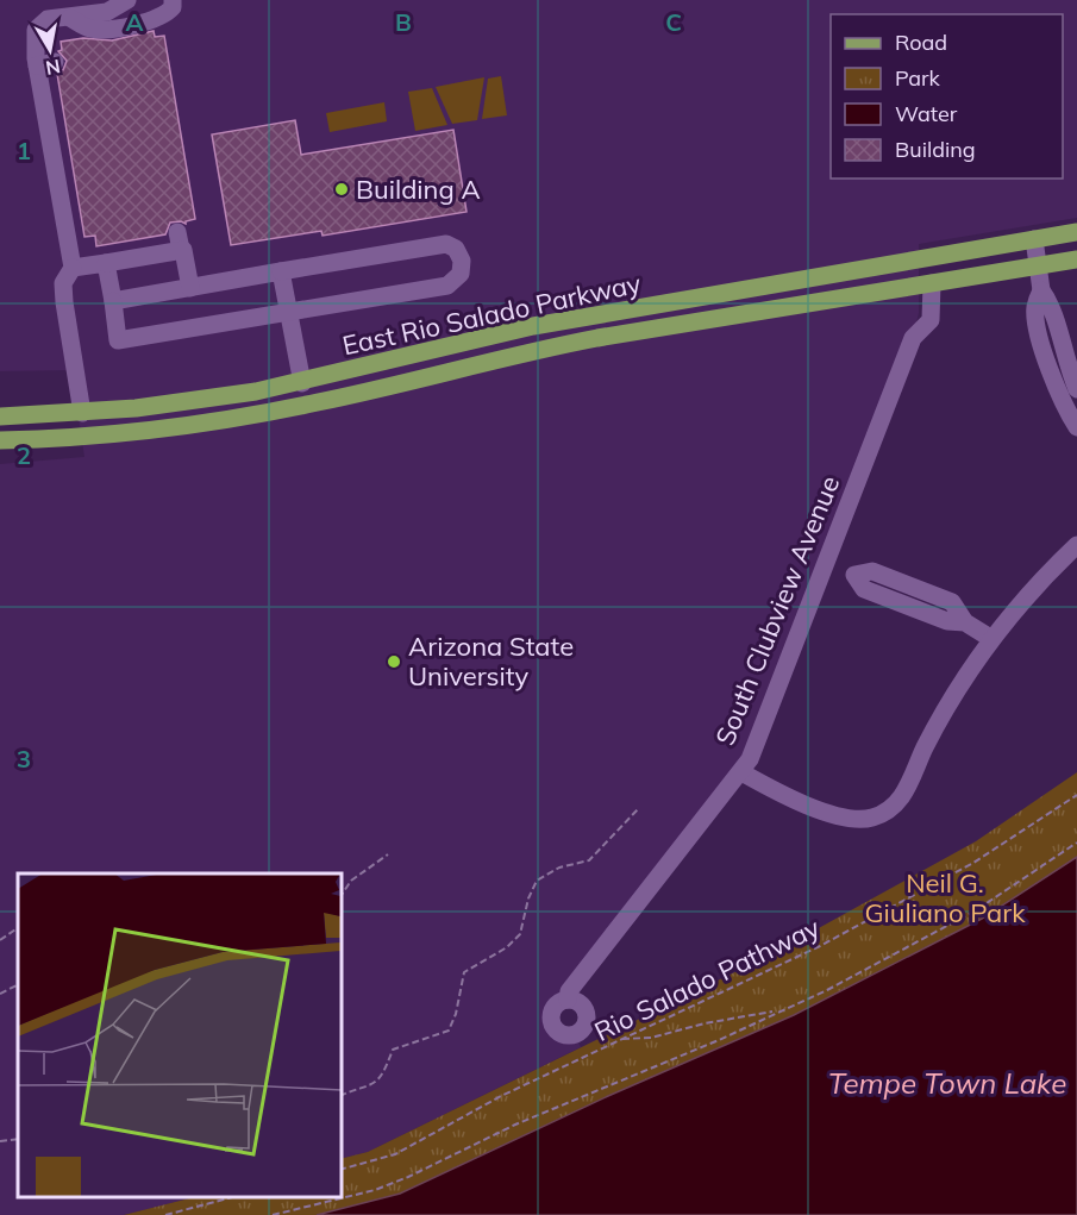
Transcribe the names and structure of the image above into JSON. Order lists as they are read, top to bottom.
{
  "streets": {
    "main road": ["East Rio Salado Parkway"],
    "street": ["South Clubview Avenue"],
    "path": ["Rio Salado Pathway"]
  },
  "crossings": [
    ["East Rio Salado Parkway", "South Clubview Avenue"]
  ],
  "water": ["Tempe Town Lake"],
  "parks": ["Neil G. Giuliano Park"],
  "places": ["Building A", "Arizona State University"],
  "legend": [
    "Road",
    "Park",
    "Water",
    "Building"
  ],
  "north": "bottom",
  "grid": {
    "columns": ["A", "B", "C"],
    "rows": ["1", "2", "3"]
  }
}
